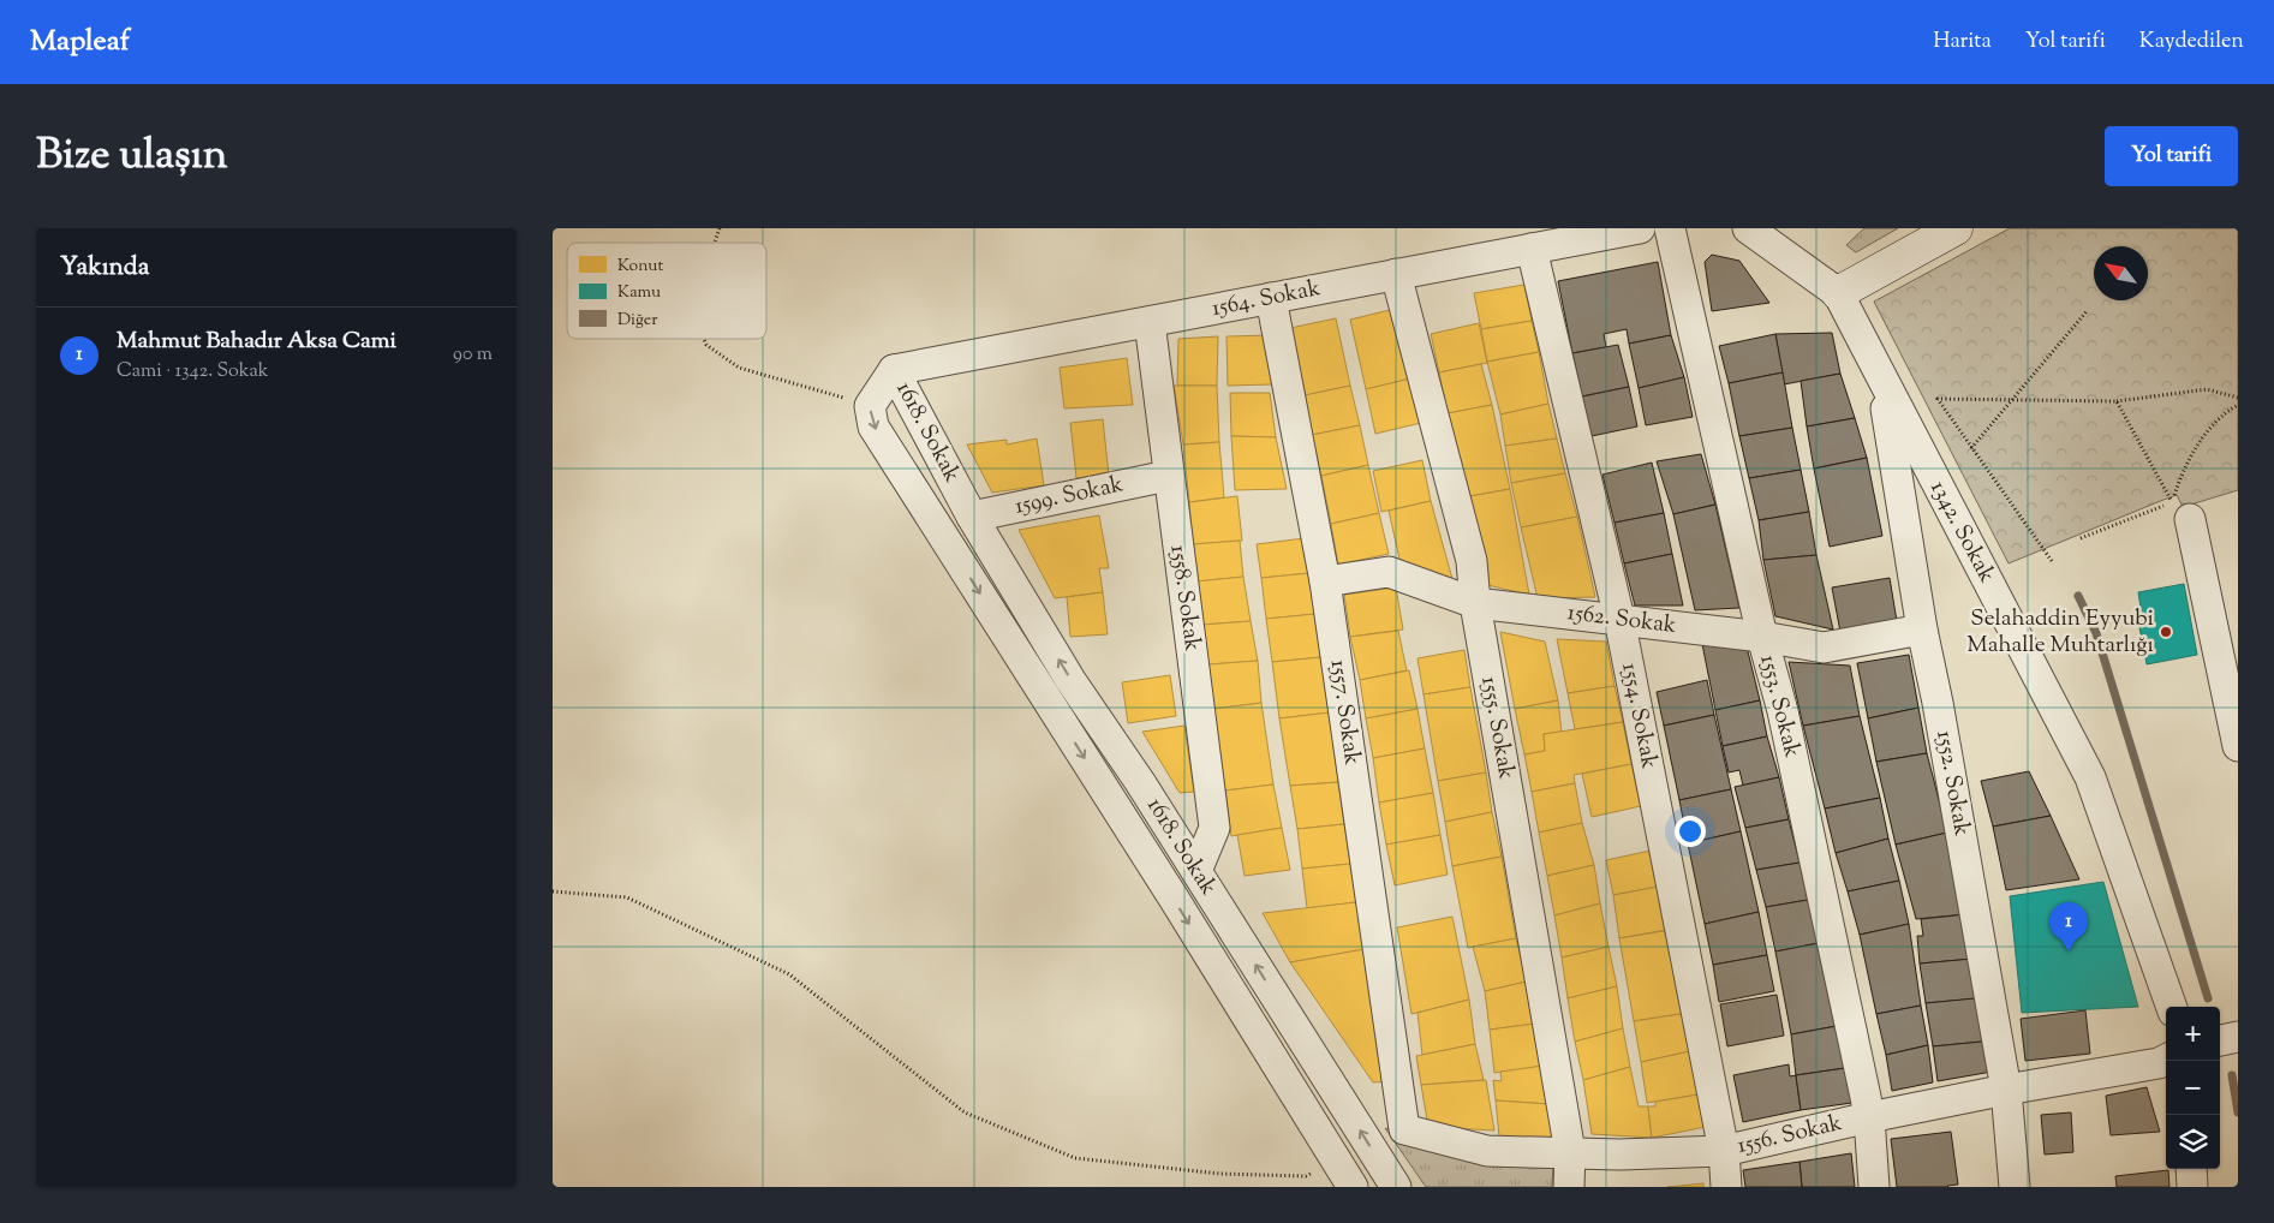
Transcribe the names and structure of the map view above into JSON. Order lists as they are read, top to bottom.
{
  "streets": {
    "street": [
      "1564. Sokak",
      "1618. Sokak",
      "1599. Sokak",
      "1342. Sokak",
      "1558. Sokak",
      "1562. Sokak",
      "1553. Sokak",
      "1557. Sokak",
      "1554. Sokak",
      "1555. Sokak",
      "1552. Sokak",
      "1556. Sokak"
    ]
  },
  "crossings": [
    ["1564. Sokak", "1618. Sokak"],
    ["1564. Sokak", "1558. Sokak"],
    ["1564. Sokak", "1557. Sokak"],
    ["1564. Sokak", "1554. Sokak"],
    ["1564. Sokak", "1555. Sokak"],
    ["1618. Sokak", "1599. Sokak"],
    ["1618. Sokak", "1558. Sokak"],
    ["1599. Sokak", "1558. Sokak"],
    ["1342. Sokak", "1552. Sokak"],
    ["1562. Sokak", "1553. Sokak"],
    ["1562. Sokak", "1557. Sokak"],
    ["1562. Sokak", "1554. Sokak"],
    ["1562. Sokak", "1555. Sokak"],
    ["1562. Sokak", "1552. Sokak"],
    ["1553. Sokak", "1556. Sokak"],
    ["1557. Sokak", "1556. Sokak"],
    ["1554. Sokak", "1556. Sokak"],
    ["1555. Sokak", "1556. Sokak"],
    ["1552. Sokak", "1556. Sokak"]
  ],
  "places": ["Selahaddin Eyyubi Mahalle Muhtarlığı"],
  "legend": ["Konut", "Kamu", "Diğer"],
  "north": "top left",
  "page": {
    "header": "Mapleaf",
    "nav": ["Harita", "Yol tarifi", "Kaydedilen"],
    "title": "Bize ulaşın",
    "buttons": "Yol tarifi",
    "heading": "Yakında",
    "list": [
      {
        "mark": "1",
        "name": "Mahmut Bahadır Aksa Cami",
        "note": "Cami · 1342. Sokak",
        "value": "90 m"
      }
    ],
    "pins": "1",
    "map_buttons": ["+", "−"]
  }
}
